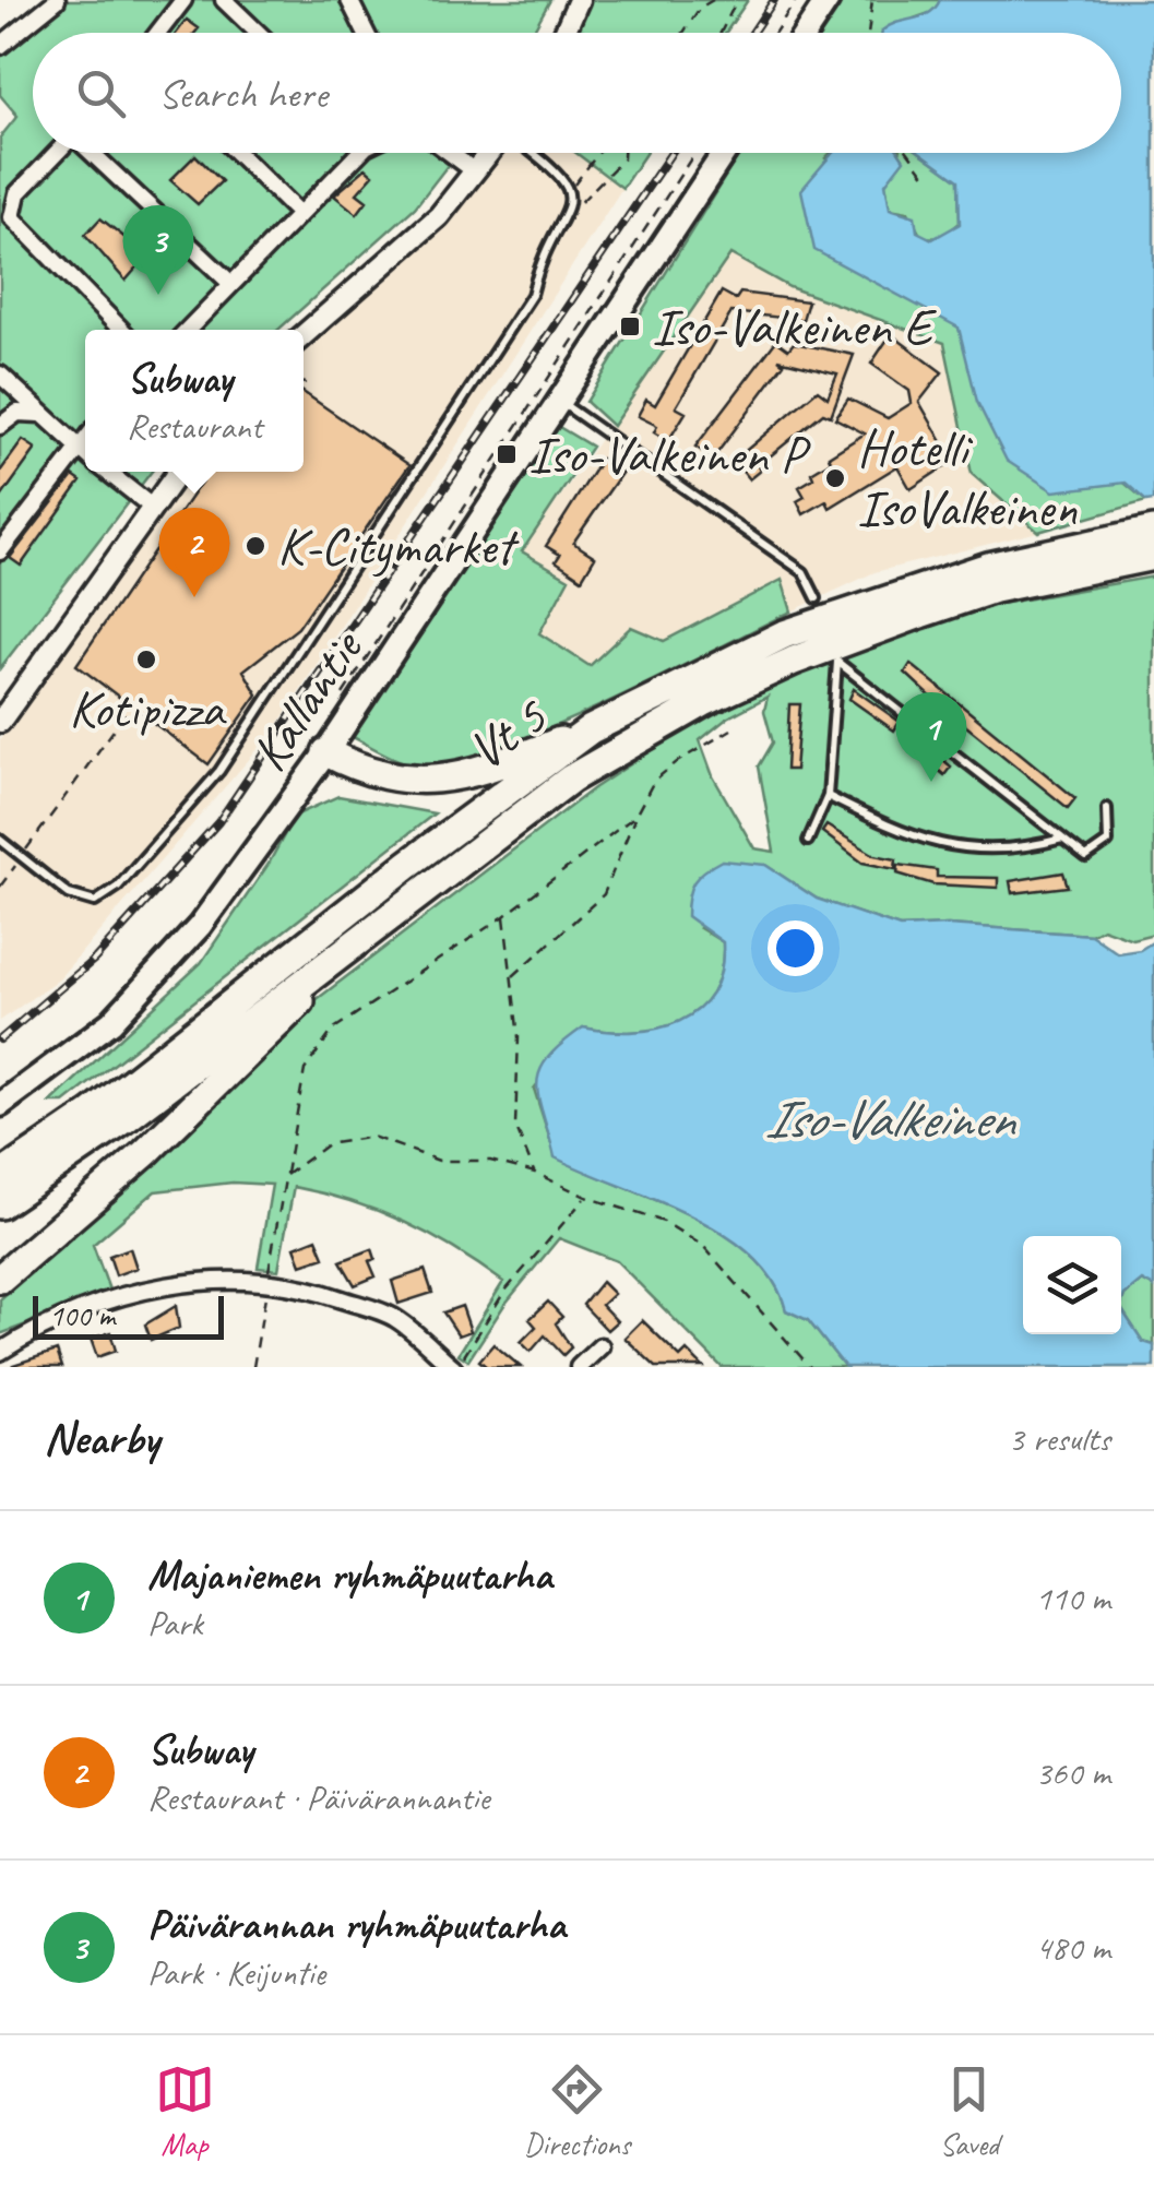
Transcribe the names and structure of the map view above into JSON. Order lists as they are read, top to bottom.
{
  "streets": {
    "highway": ["Vt 5"],
    "main road": ["Kallantie"]
  },
  "water": ["Iso-Valkeinen"],
  "places": {
    "transit": ["Iso-Valkeinen E", "Iso-Valkeinen P"],
    "other": ["Hotelli IsoValkeinen", "K-Citymarket", "Kotipizza"]
  },
  "scale_bar": "100 m",
  "page": {
    "search": "Search here",
    "pins": ["3", "2", "1"],
    "popup": ["Subway", "Restaurant"],
    "scale": "100 m",
    "heading": ["Nearby", "3 results"],
    "list": [
      {
        "mark": "1",
        "name": "Majaniemen ryhmäpuutarha",
        "note": "Park",
        "value": "110 m"
      },
      {
        "mark": "2",
        "name": "Subway",
        "note": "Restaurant · Päivärannantie",
        "value": "360 m"
      },
      {
        "mark": "3",
        "name": "Päivärannan ryhmäpuutarha",
        "note": "Park · Keijuntie",
        "value": "480 m"
      }
    ],
    "nav": ["Map", "Directions", "Saved"]
  }
}
